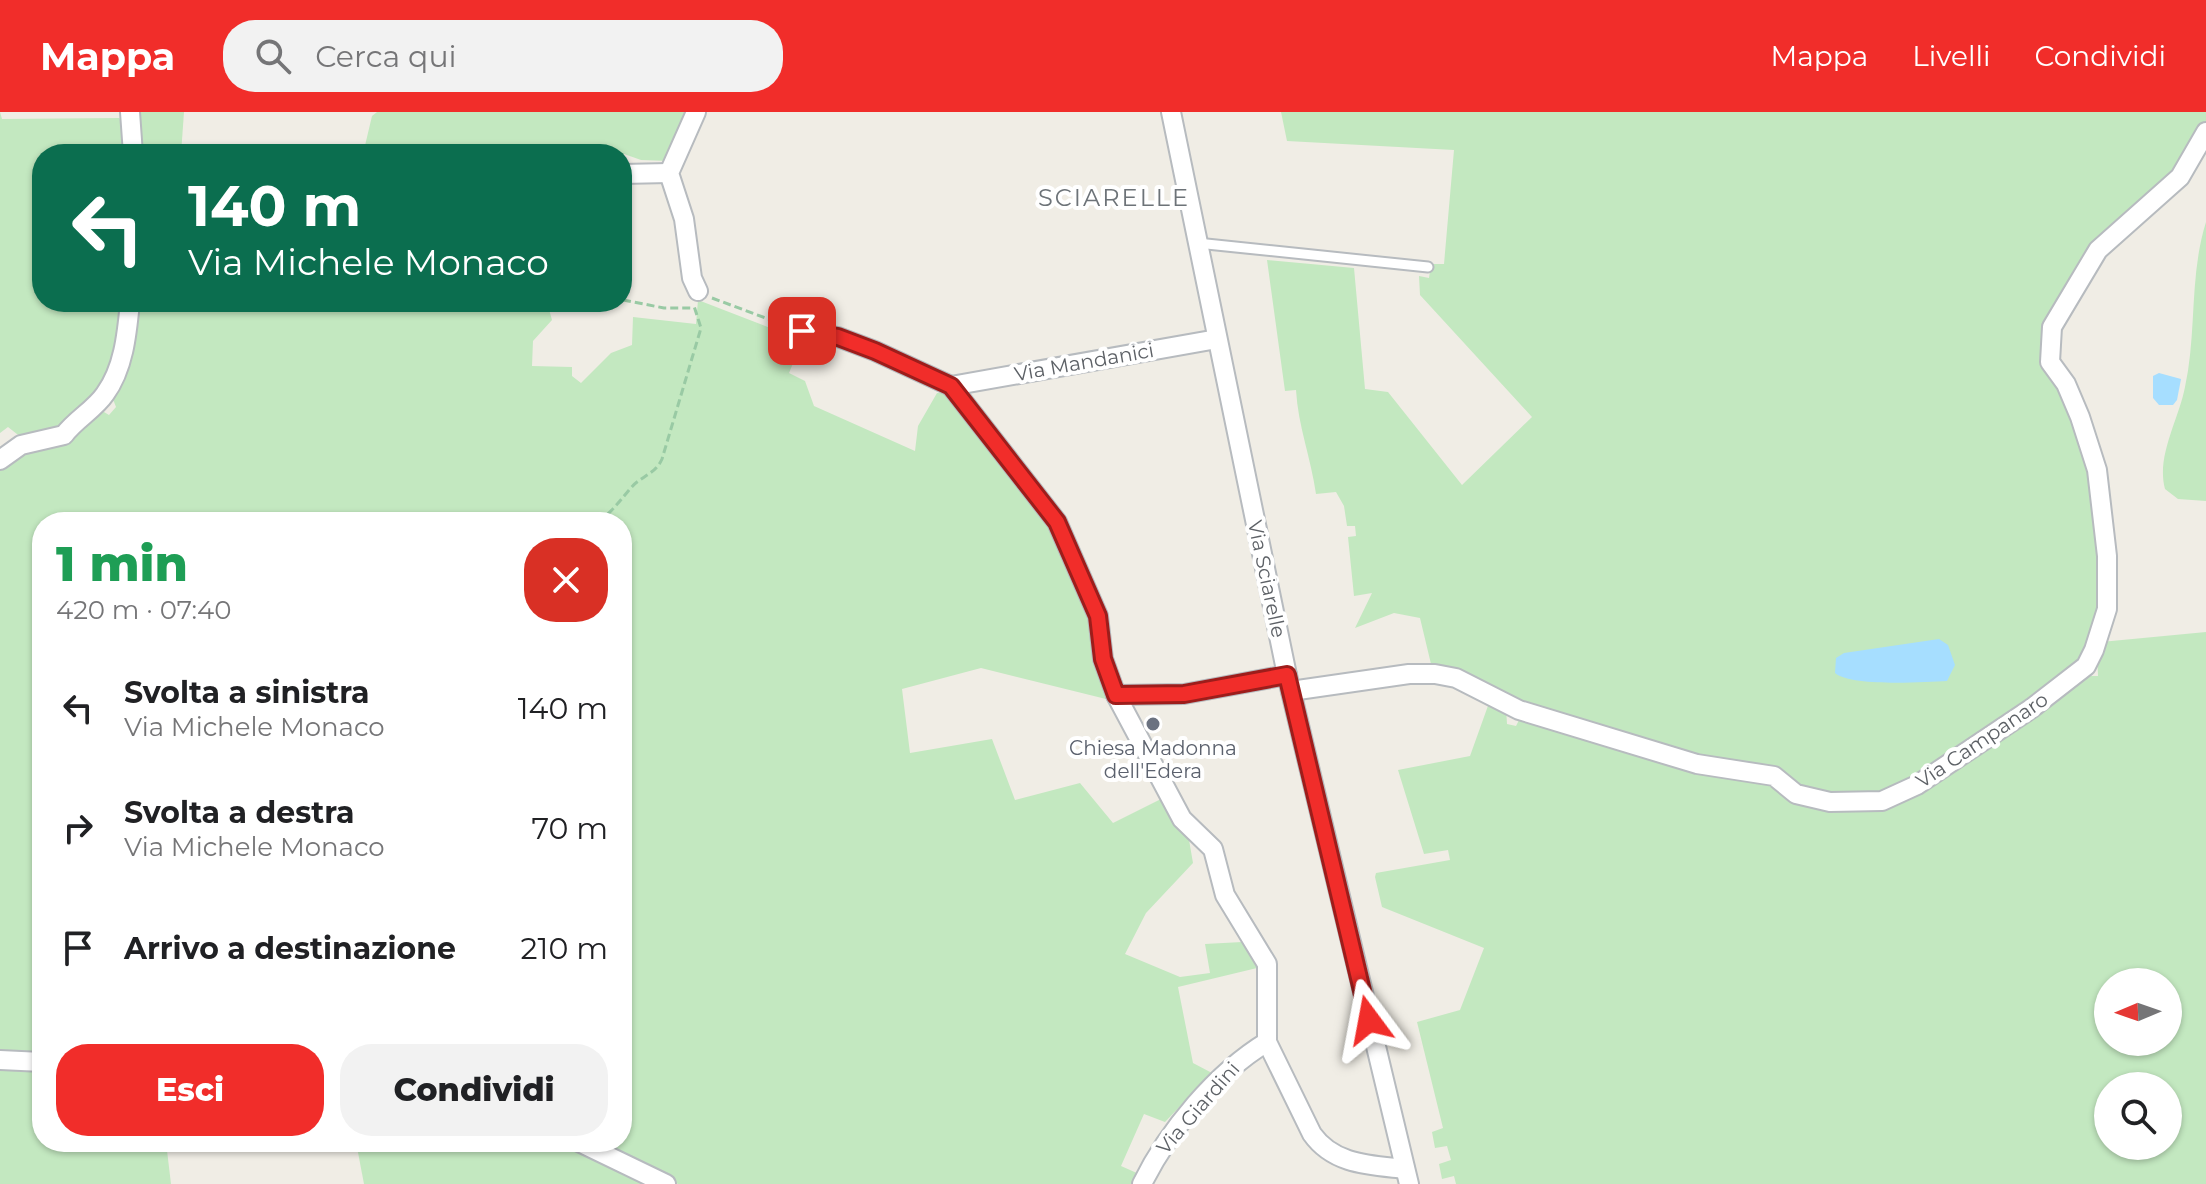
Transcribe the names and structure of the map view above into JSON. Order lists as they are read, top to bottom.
{
  "streets": {
    "street": [
      "Via Mandanici",
      "Via Sciarelle",
      "Via Campanaro",
      "Via Giardini"
    ]
  },
  "crossings": [
    ["Via Mandanici", "Via Sciarelle"],
    ["Via Sciarelle", "Via Campanaro"]
  ],
  "districts": ["SCIARELLE"],
  "places": ["Chiesa Madonna dell'Edera"],
  "north": "left",
  "page": {
    "header": "Mappa",
    "search": "Cerca qui",
    "nav": ["Mappa", "Livelli", "Condividi"],
    "turn": ["140 m", "Via Michele Monaco"],
    "heading": ["1 min", "420 m · 07:40"],
    "list": [
      {
        "name": "Svolta a sinistra",
        "note": "Via Michele Monaco",
        "value": "140 m"
      },
      {
        "name": "Svolta a destra",
        "note": "Via Michele Monaco",
        "value": "70 m"
      },
      {
        "name": "Arrivo a destinazione",
        "value": "210 m"
      }
    ],
    "buttons": ["Esci", "Condividi"]
  }
}
